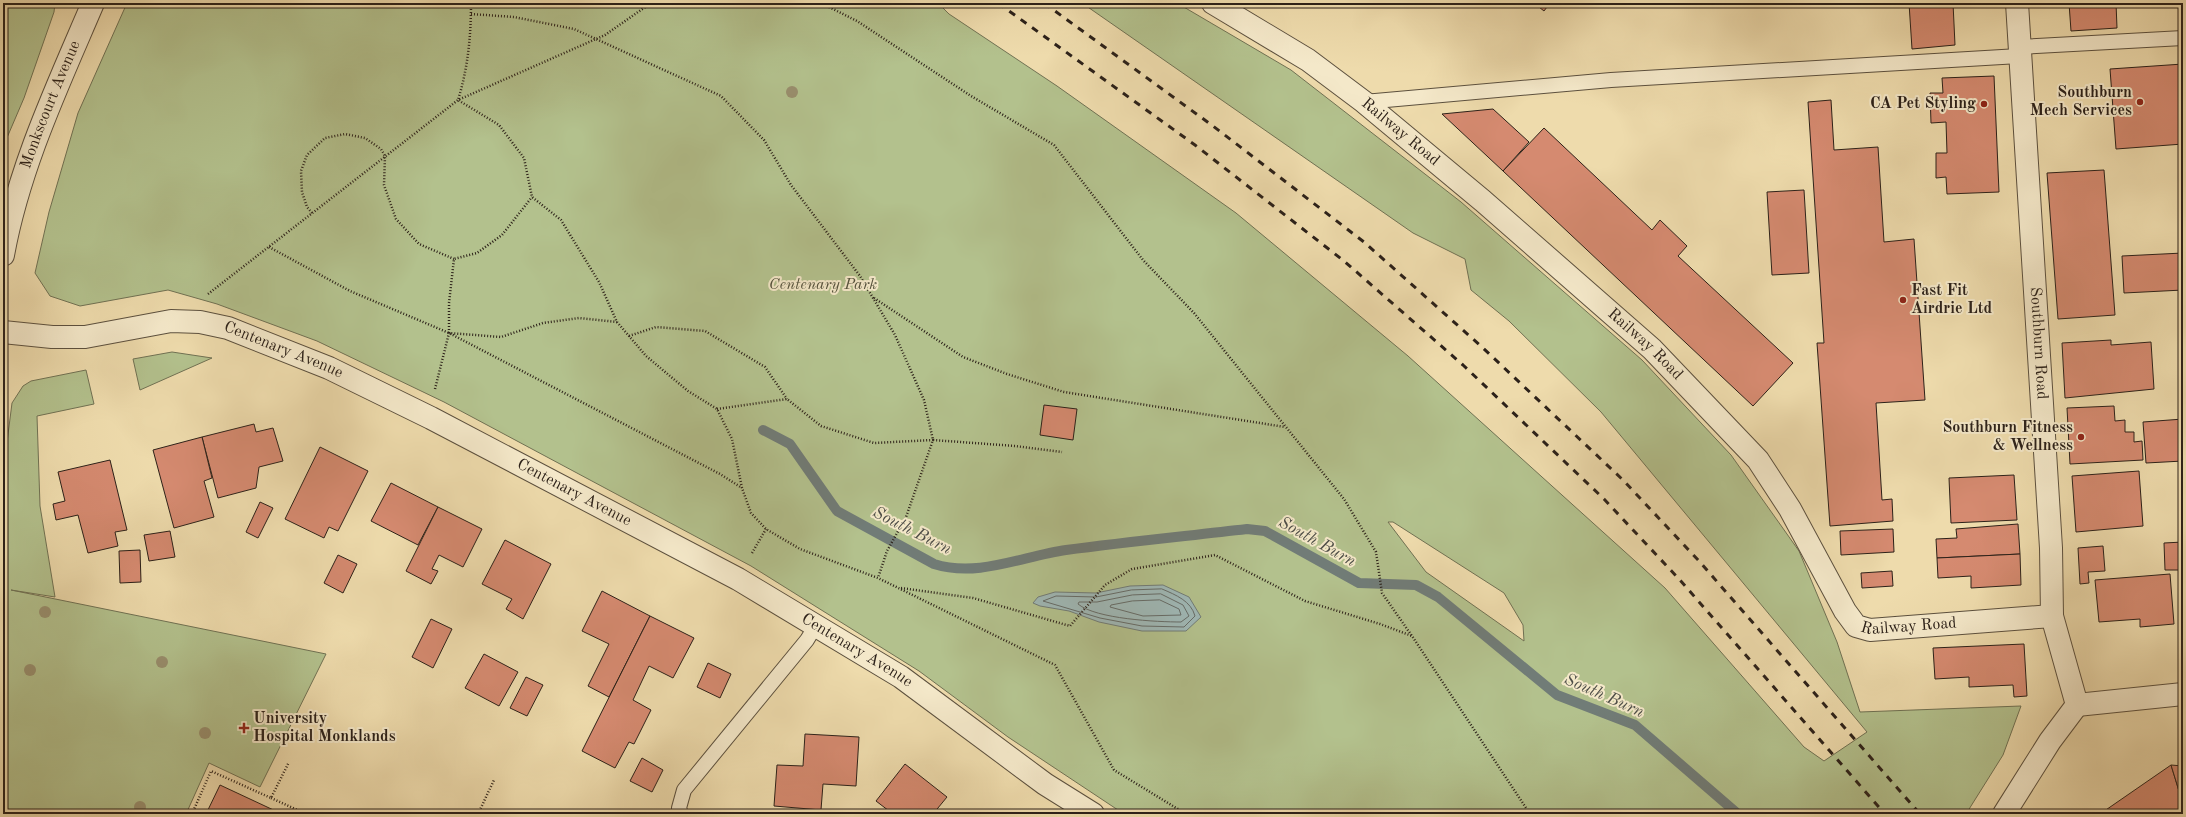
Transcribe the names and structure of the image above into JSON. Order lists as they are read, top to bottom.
{
  "streets": {
    "street": [
      "Monkscourt Avenue",
      "Railway Road",
      "Southburn Road",
      "Centenary Avenue"
    ]
  },
  "crossings": [
    ["Railway Road", "Southburn Road"]
  ],
  "water": ["South Burn"],
  "parks": ["Centenary Park"],
  "places": {
    "other": [
      "Southburn Mech Services",
      "CA Pet Styling",
      "Fast Fit Airdrie Ltd",
      "Southburn Fitness & Wellness"
    ],
    "health": ["University Hospital Monklands"]
  }
}
